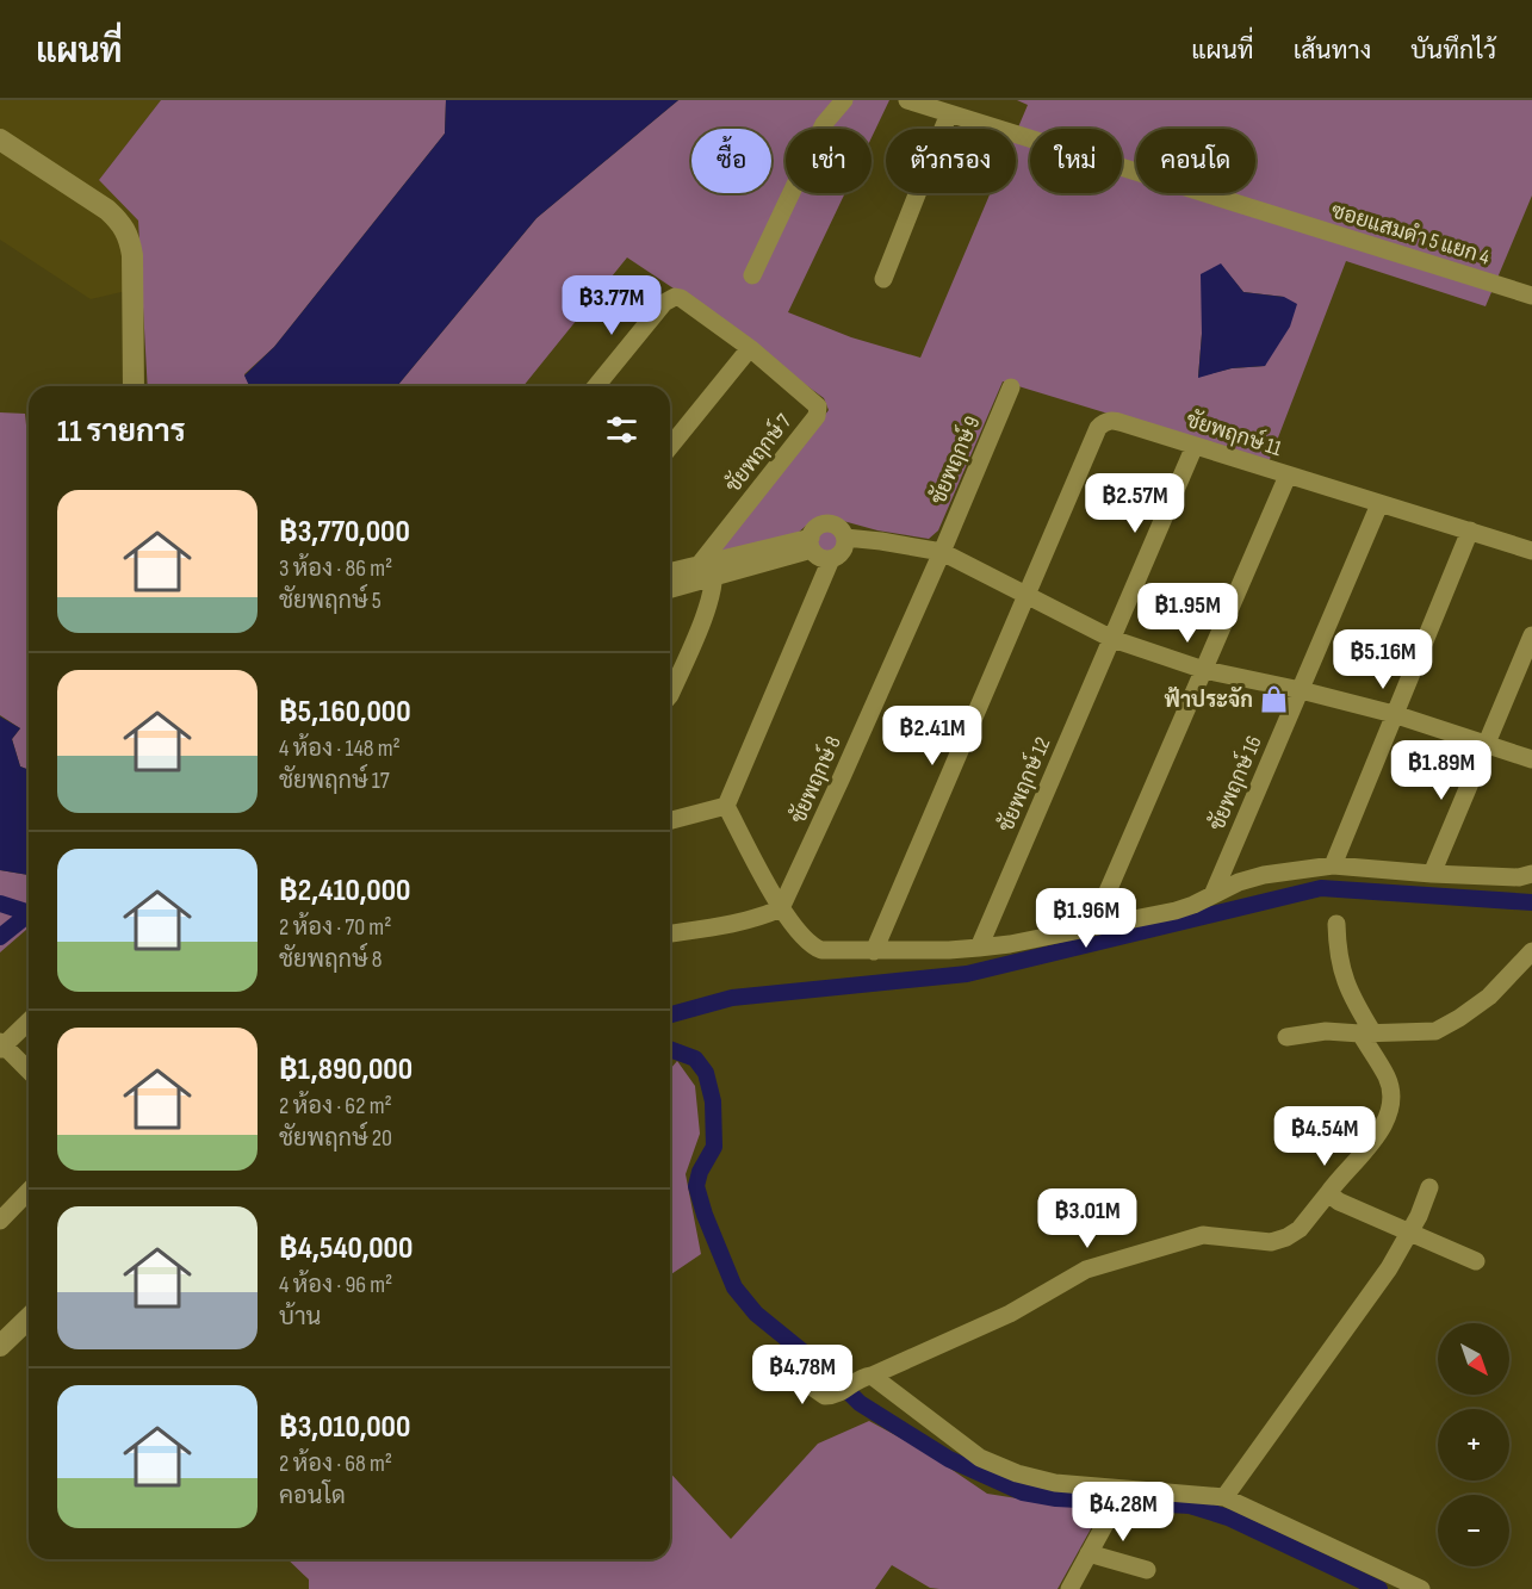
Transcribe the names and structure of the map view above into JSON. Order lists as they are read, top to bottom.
{
  "streets": {
    "street": [
      "ซอยแสมดำ 5 แยก 4",
      "ชัยพฤกษ์ 11",
      "ชัยพฤกษ์ 7",
      "ชัยพฤกษ์ 9",
      "ชัยพฤกษ์ 8",
      "ชัยพฤกษ์ 16",
      "ชัยพฤกษ์ 12"
    ]
  },
  "crossings": [
    ["ชัยพฤกษ์ 11", "ชัยพฤกษ์ 16"],
    ["ชัยพฤกษ์ 11", "ชัยพฤกษ์ 12"],
    ["ชัยพฤกษ์ 9", "ชัยพฤกษ์ 8"]
  ],
  "places": {
    "shop": ["ฟ้าประจัก"]
  },
  "north": "bottom right",
  "page": {
    "header": "แผนที่",
    "nav": ["แผนที่", "เส้นทาง", "บันทึกไว้"],
    "chip": [
      "ซื้อ",
      "เช่า",
      "ตัวกรอง",
      "ใหม่",
      "คอนโด"
    ],
    "price": [
      "฿3.77M",
      "฿2.57M",
      "฿1.95M",
      "฿5.16M",
      "฿2.41M",
      "฿1.89M",
      "฿1.96M",
      "฿4.54M",
      "฿3.01M",
      "฿4.78M",
      "฿4.28M"
    ],
    "heading": "11 รายการ",
    "list": [
      {
        "name": "฿3,770,000",
        "note": "3 ห้อง · 86 m² · ชัยพฤกษ์ 5"
      },
      {
        "name": "฿5,160,000",
        "note": "4 ห้อง · 148 m² · ชัยพฤกษ์ 17"
      },
      {
        "name": "฿2,410,000",
        "note": "2 ห้อง · 70 m² · ชัยพฤกษ์ 8"
      },
      {
        "name": "฿1,890,000",
        "note": "2 ห้อง · 62 m² · ชัยพฤกษ์ 20"
      },
      {
        "name": "฿4,540,000",
        "note": "4 ห้อง · 96 m² · บ้าน"
      },
      {
        "name": "฿3,010,000",
        "note": "2 ห้อง · 68 m² · คอนโด"
      }
    ],
    "map_buttons": ["+", "−"]
  }
}
